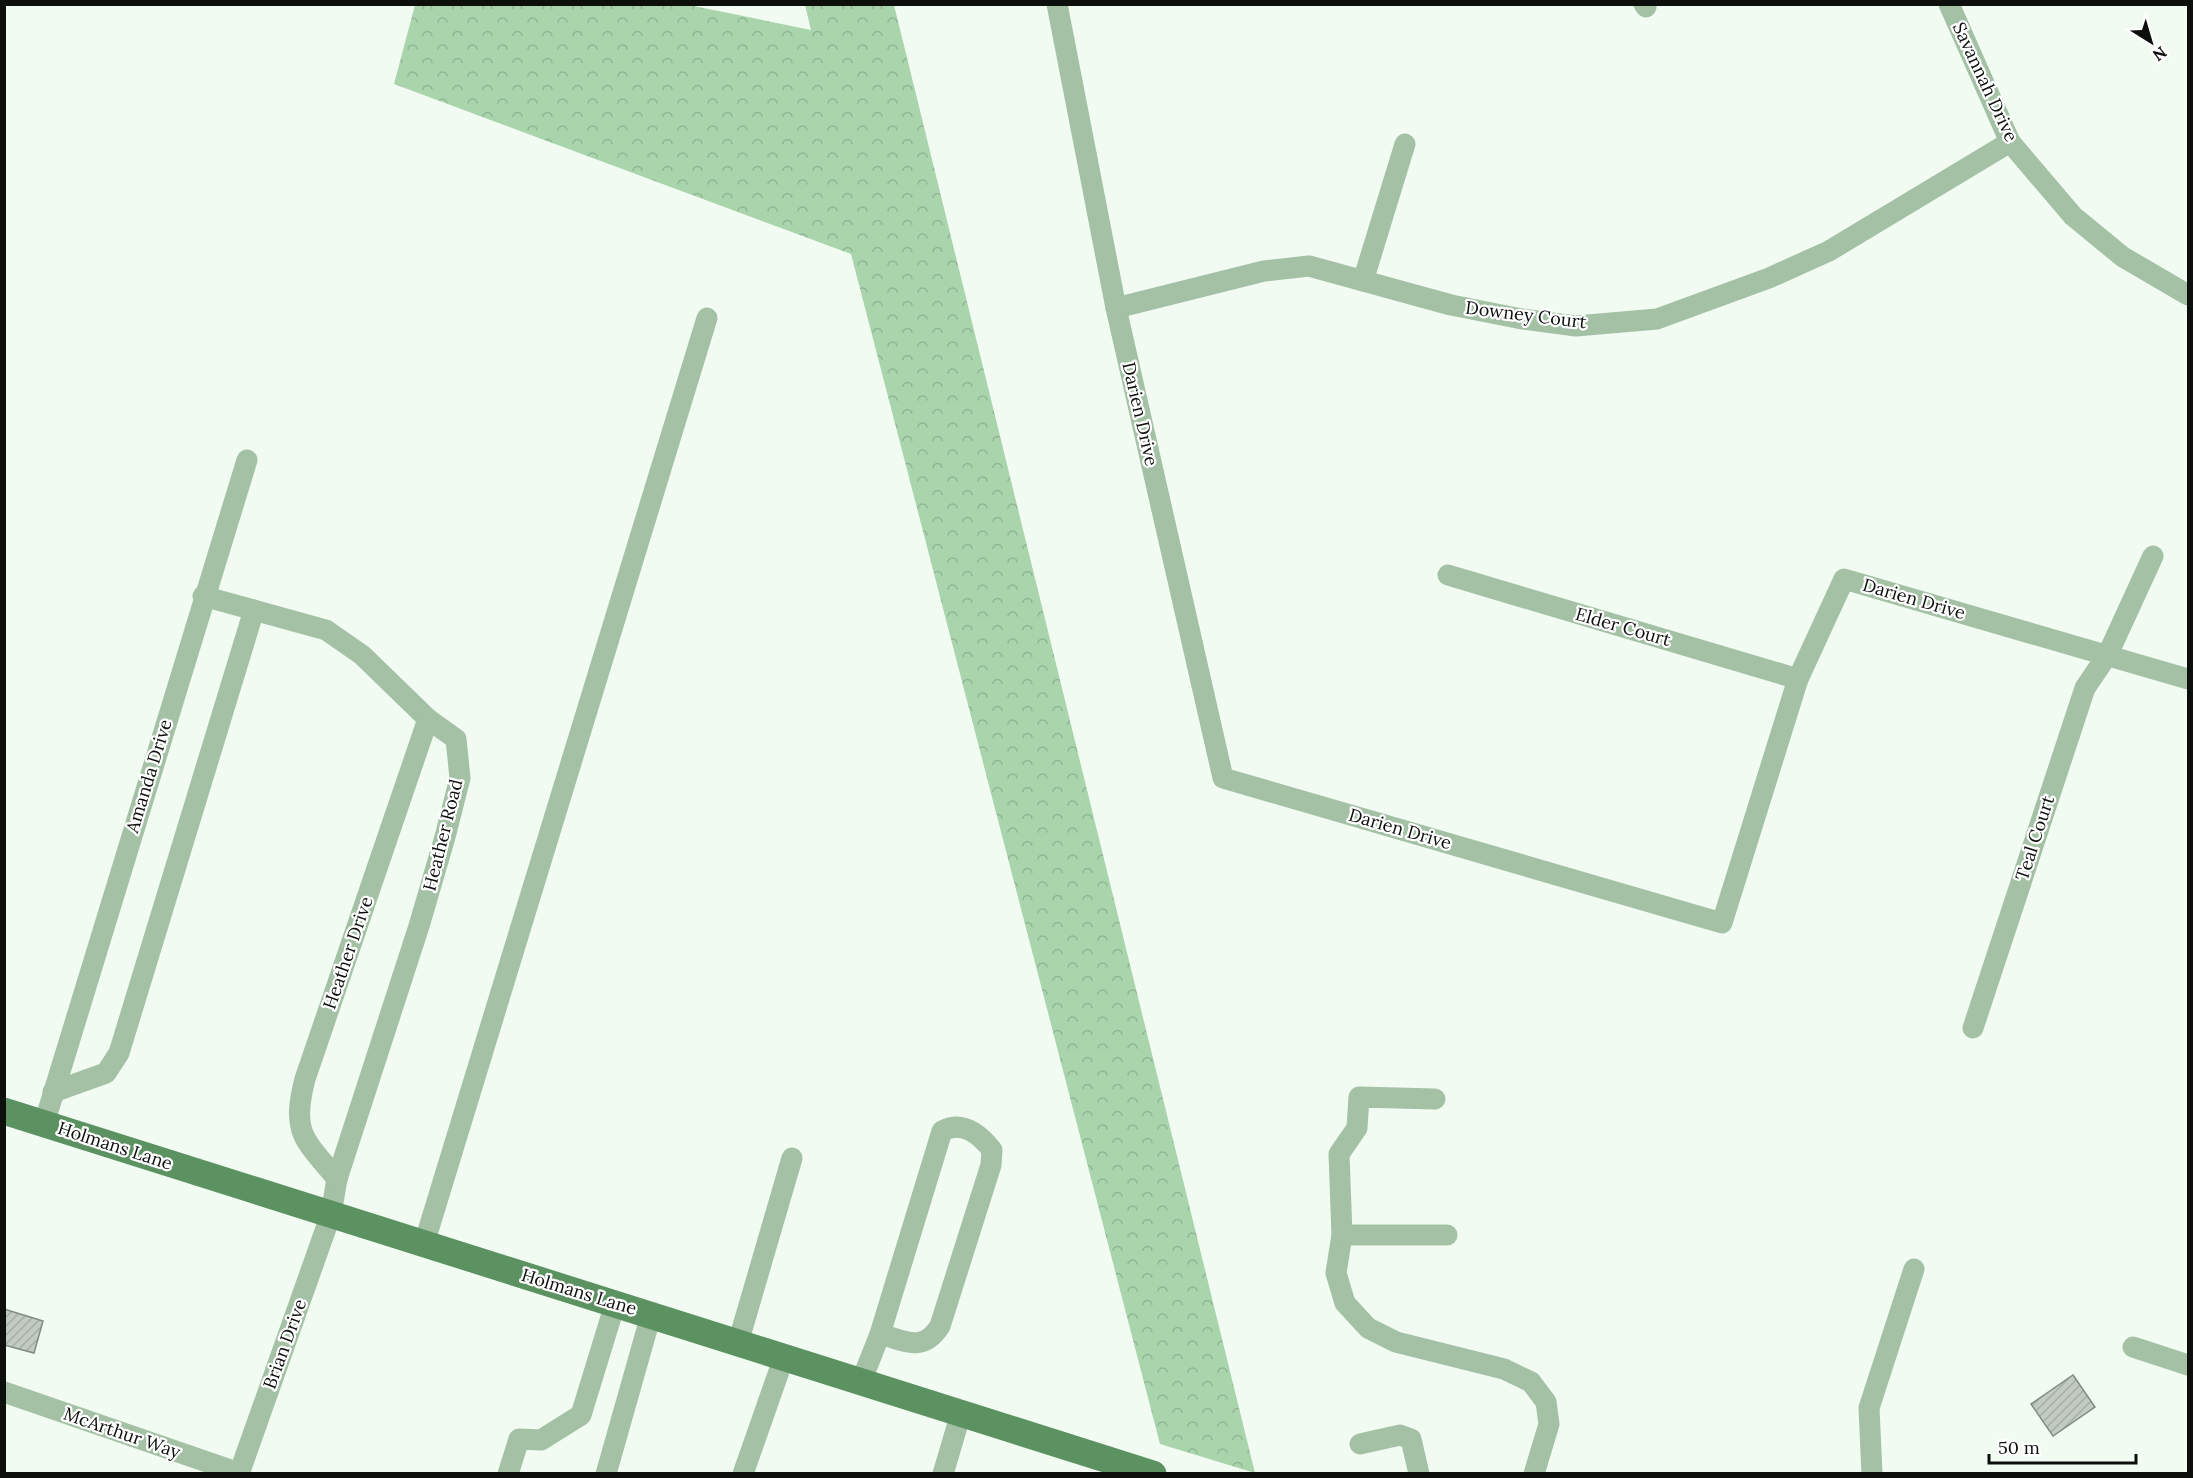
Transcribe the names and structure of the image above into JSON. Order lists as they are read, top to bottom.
{
  "streets": {
    "main road": ["Holmans Lane"],
    "street": [
      "Savannah Drive",
      "Downey Court",
      "Darien Drive",
      "Elder Court",
      "Amanda Drive",
      "Heather Road",
      "Teal Court",
      "Heather Drive",
      "Brian Drive",
      "McArthur Way"
    ]
  },
  "crossings": [
    ["Savannah Drive", "Downey Court"],
    ["Downey Court", "Darien Drive"],
    ["Darien Drive", "Elder Court"],
    ["Darien Drive", "Teal Court"],
    ["Amanda Drive", "Heather Road"],
    ["Amanda Drive", "Holmans Lane"],
    ["Heather Road", "Heather Drive"],
    ["Heather Road", "Holmans Lane"],
    ["Heather Road", "Brian Drive"],
    ["Holmans Lane", "Brian Drive"],
    ["Brian Drive", "McArthur Way"]
  ],
  "scale_bar": "50 m",
  "north": "bottom right"
}
